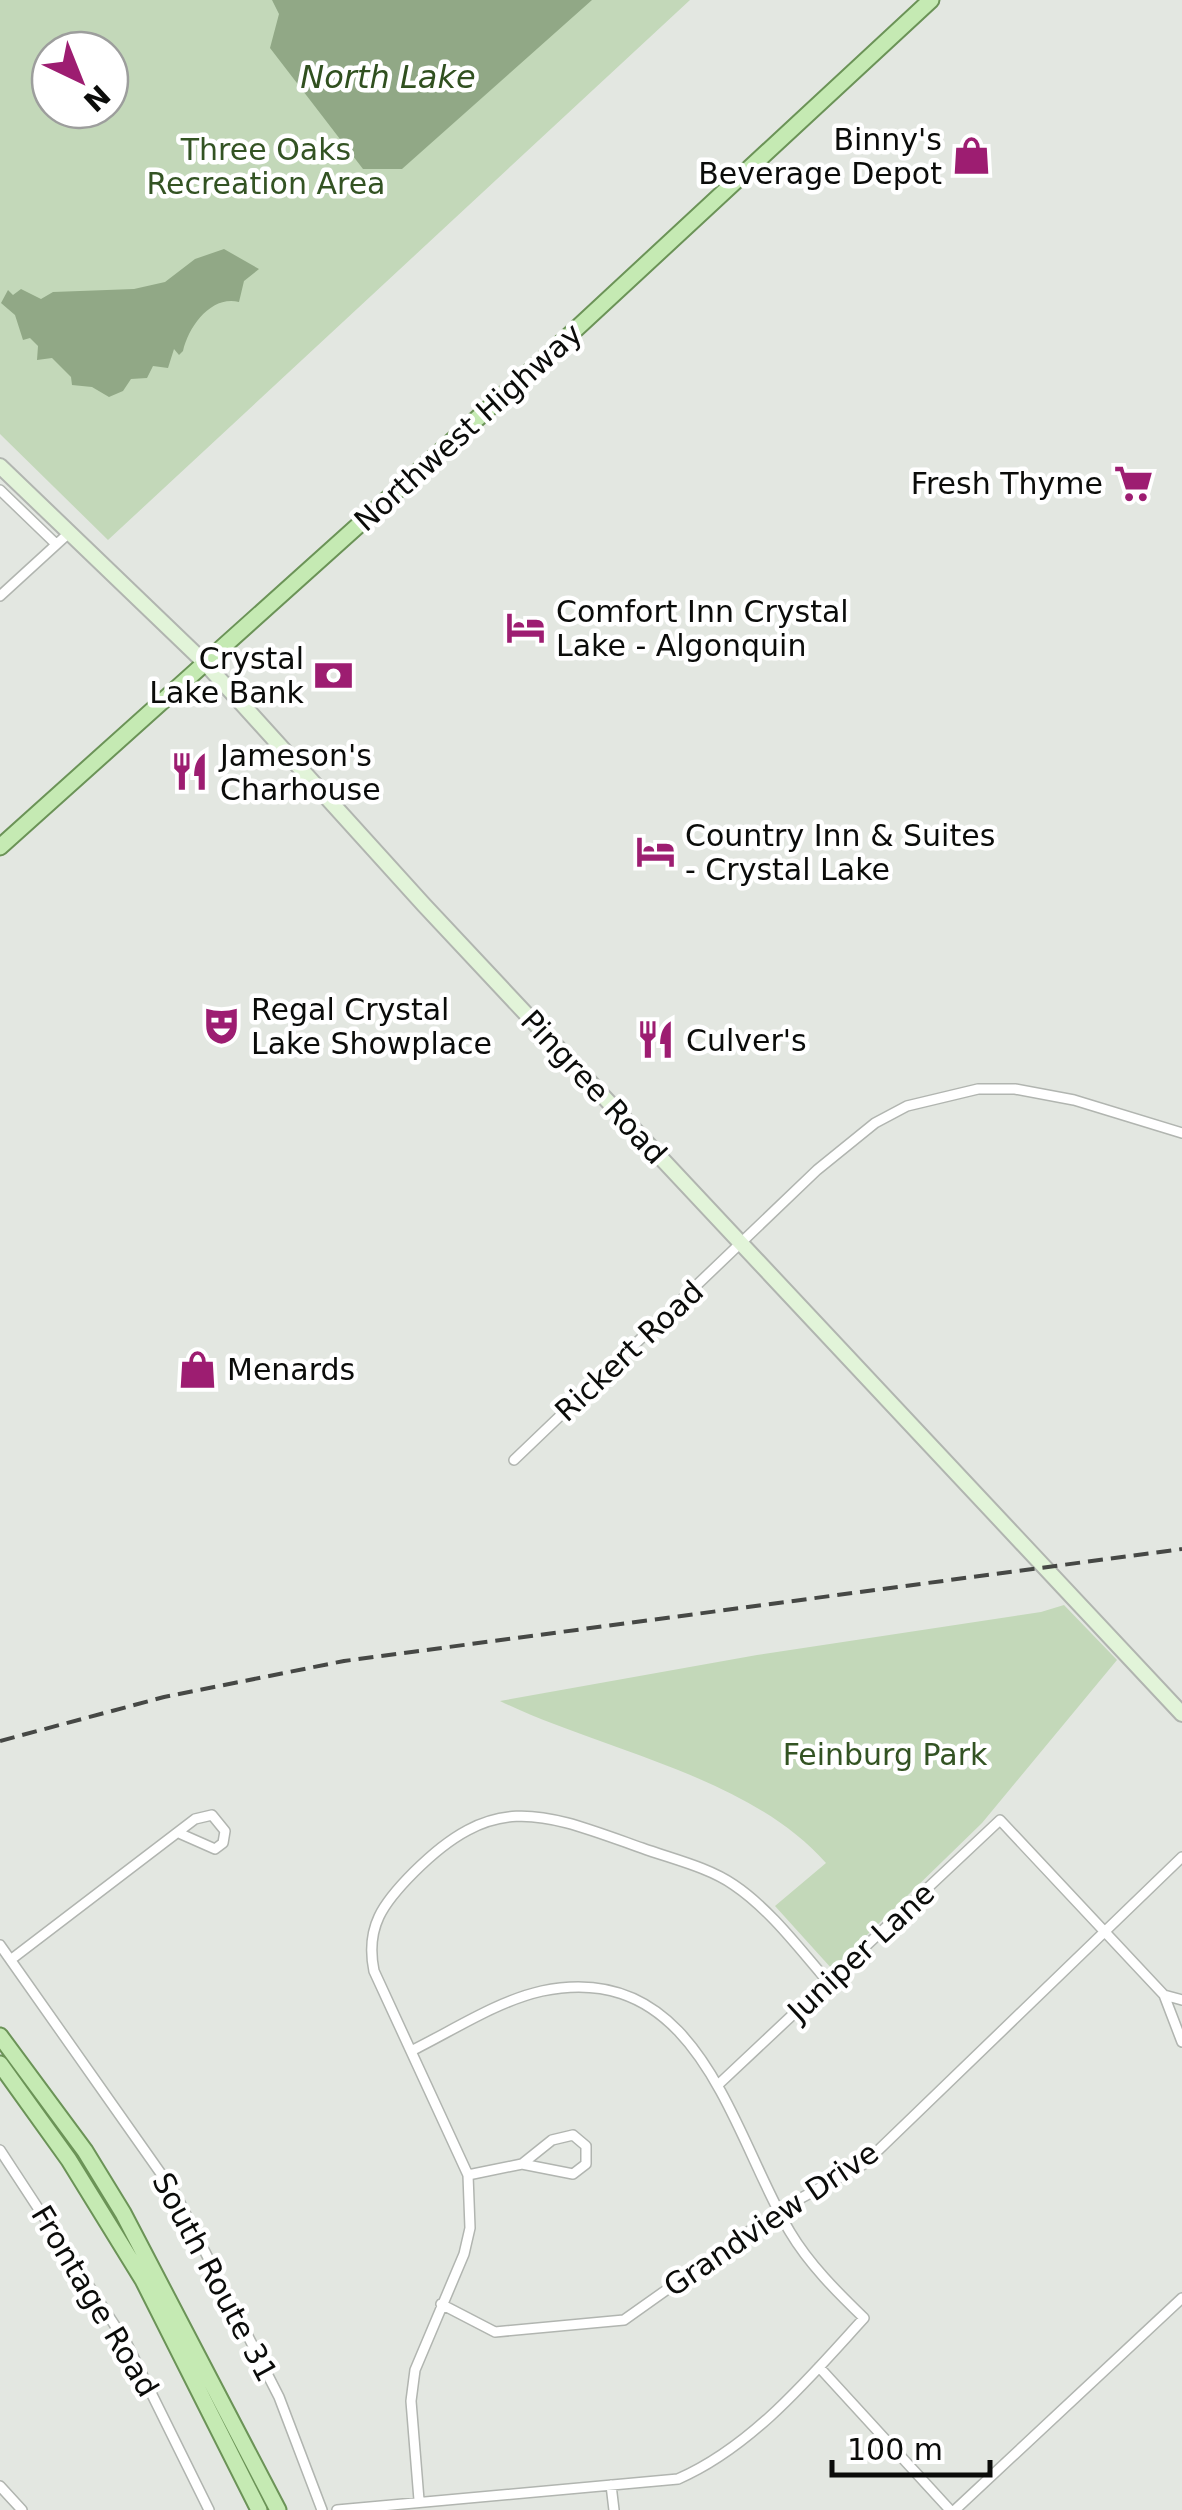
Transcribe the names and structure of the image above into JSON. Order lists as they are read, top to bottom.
{
  "streets": {
    "main road": ["Northwest Highway"],
    "street": [
      "Pingree Road",
      "Rickert Road",
      "Juniper Lane",
      "Grandview Drive",
      "South Route 31",
      "Frontage Road"
    ]
  },
  "crossings": [
    ["Northwest Highway", "Pingree Road"],
    ["Pingree Road", "Rickert Road"],
    ["Juniper Lane", "Grandview Drive"]
  ],
  "water": ["North Lake"],
  "parks": ["Three Oaks Recreation Area", "Feinburg Park"],
  "places": {
    "shop": ["Binny's Beverage Depot", "Menards"],
    "supermarket": ["Fresh Thyme"],
    "hotel": ["Comfort Inn Crystal Lake - Algonquin", "Country Inn & Suites - Crystal Lake"],
    "bank": ["Crystal Lake Bank"],
    "restaurant": ["Jameson's Charhouse", "Culver's"],
    "theatre": ["Regal Crystal Lake Showplace"]
  },
  "scale_bar": "100 m",
  "north": "bottom right"
}
